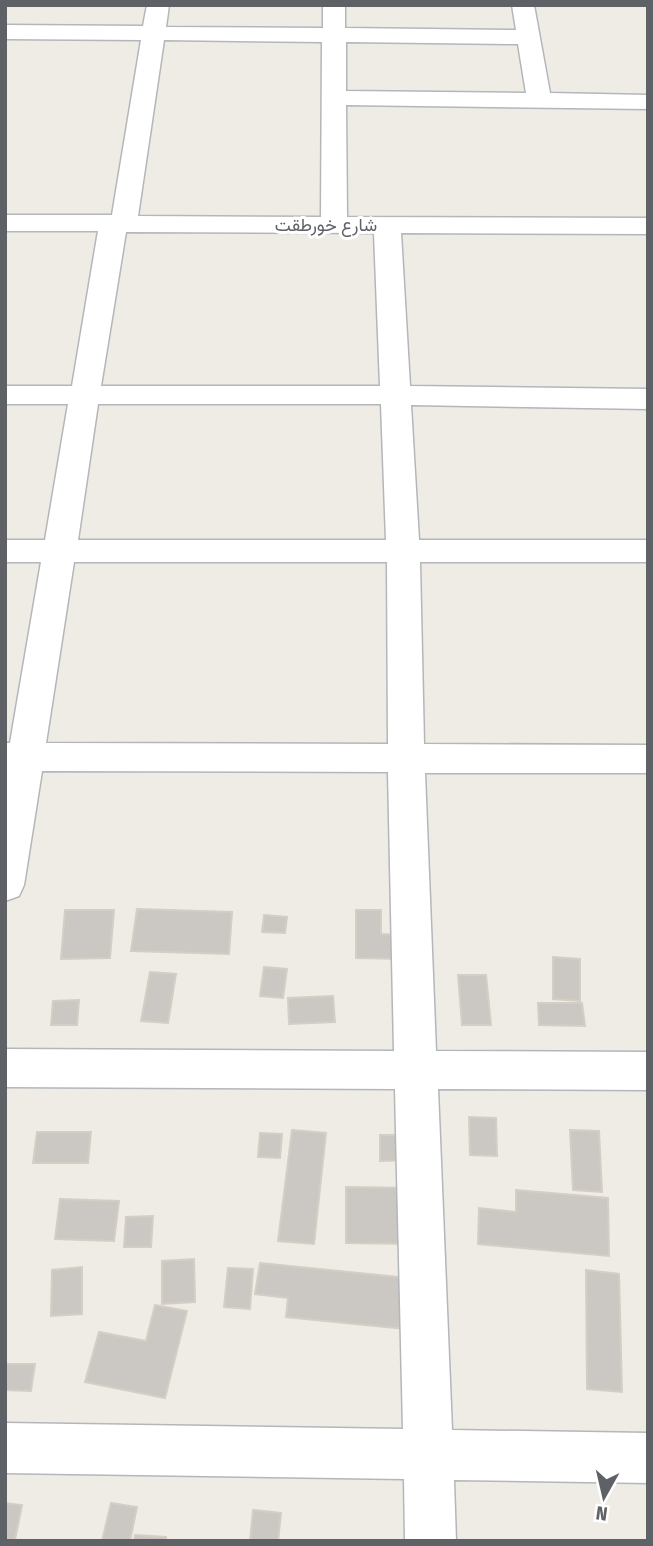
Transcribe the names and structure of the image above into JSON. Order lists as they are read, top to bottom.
{
  "streets": {
    "street": ["شارع خورطقت"]
  },
  "north": "bottom"
}
